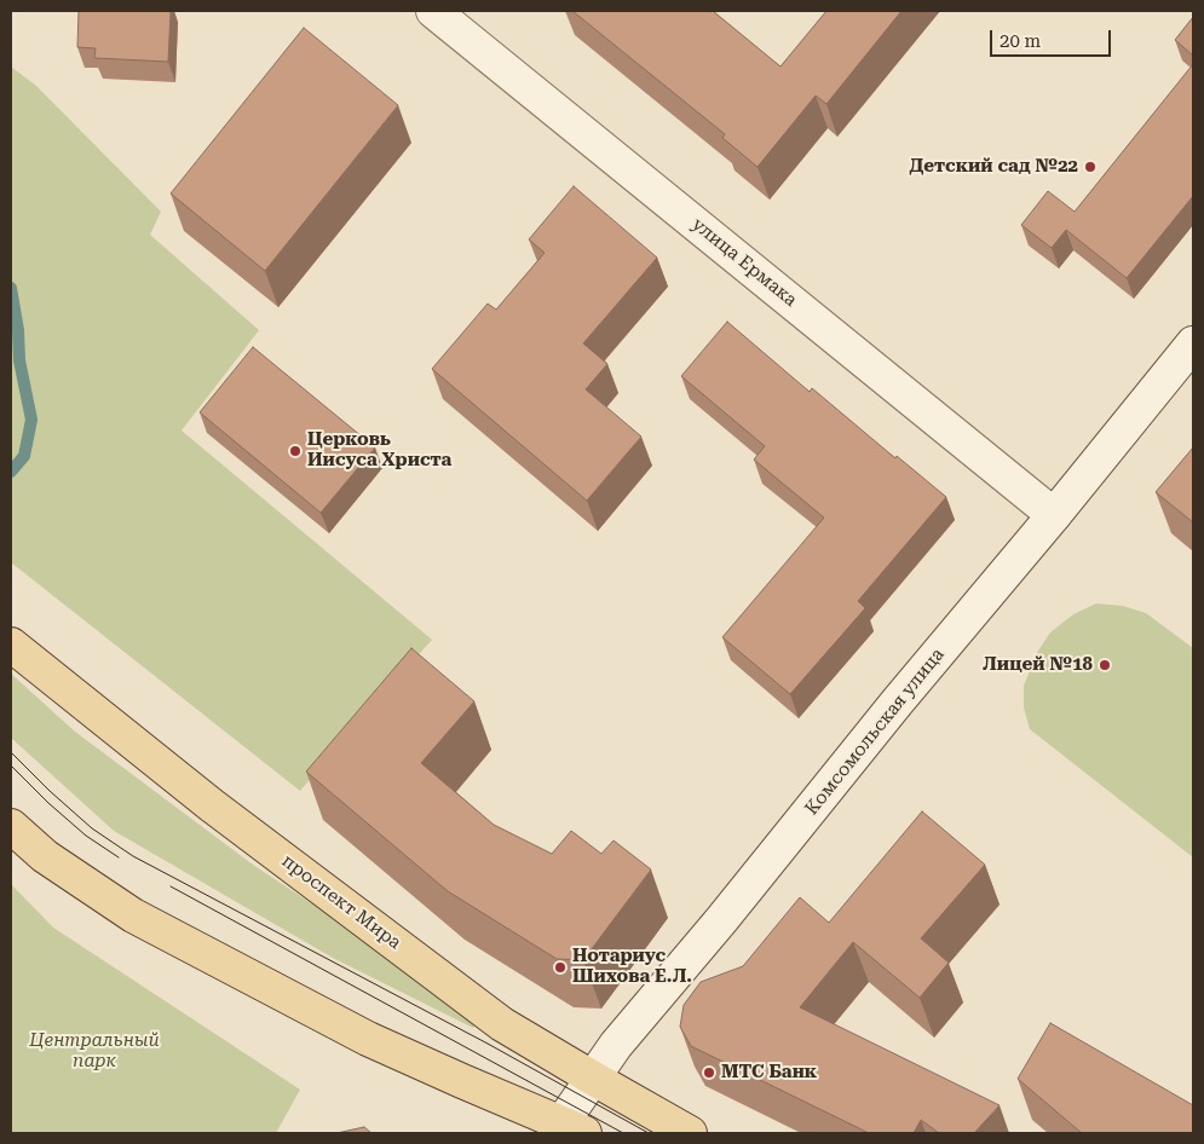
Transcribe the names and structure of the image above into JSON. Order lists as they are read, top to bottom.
{
  "streets": {
    "main road": ["улица Ермака", "Комсомольская улица", "проспект Мира"]
  },
  "crossings": [
    ["улица Ермака", "Комсомольская улица"],
    ["Комсомольская улица", "проспект Мира"]
  ],
  "parks": ["Центральный парк"],
  "places": [
    "Детский сад №22",
    "Церковь Иисуса Христа",
    "Лицей №18",
    "Нотариус Шихова Е.Л.",
    "МТС Банк"
  ],
  "scale_bar": "20 m"
}
